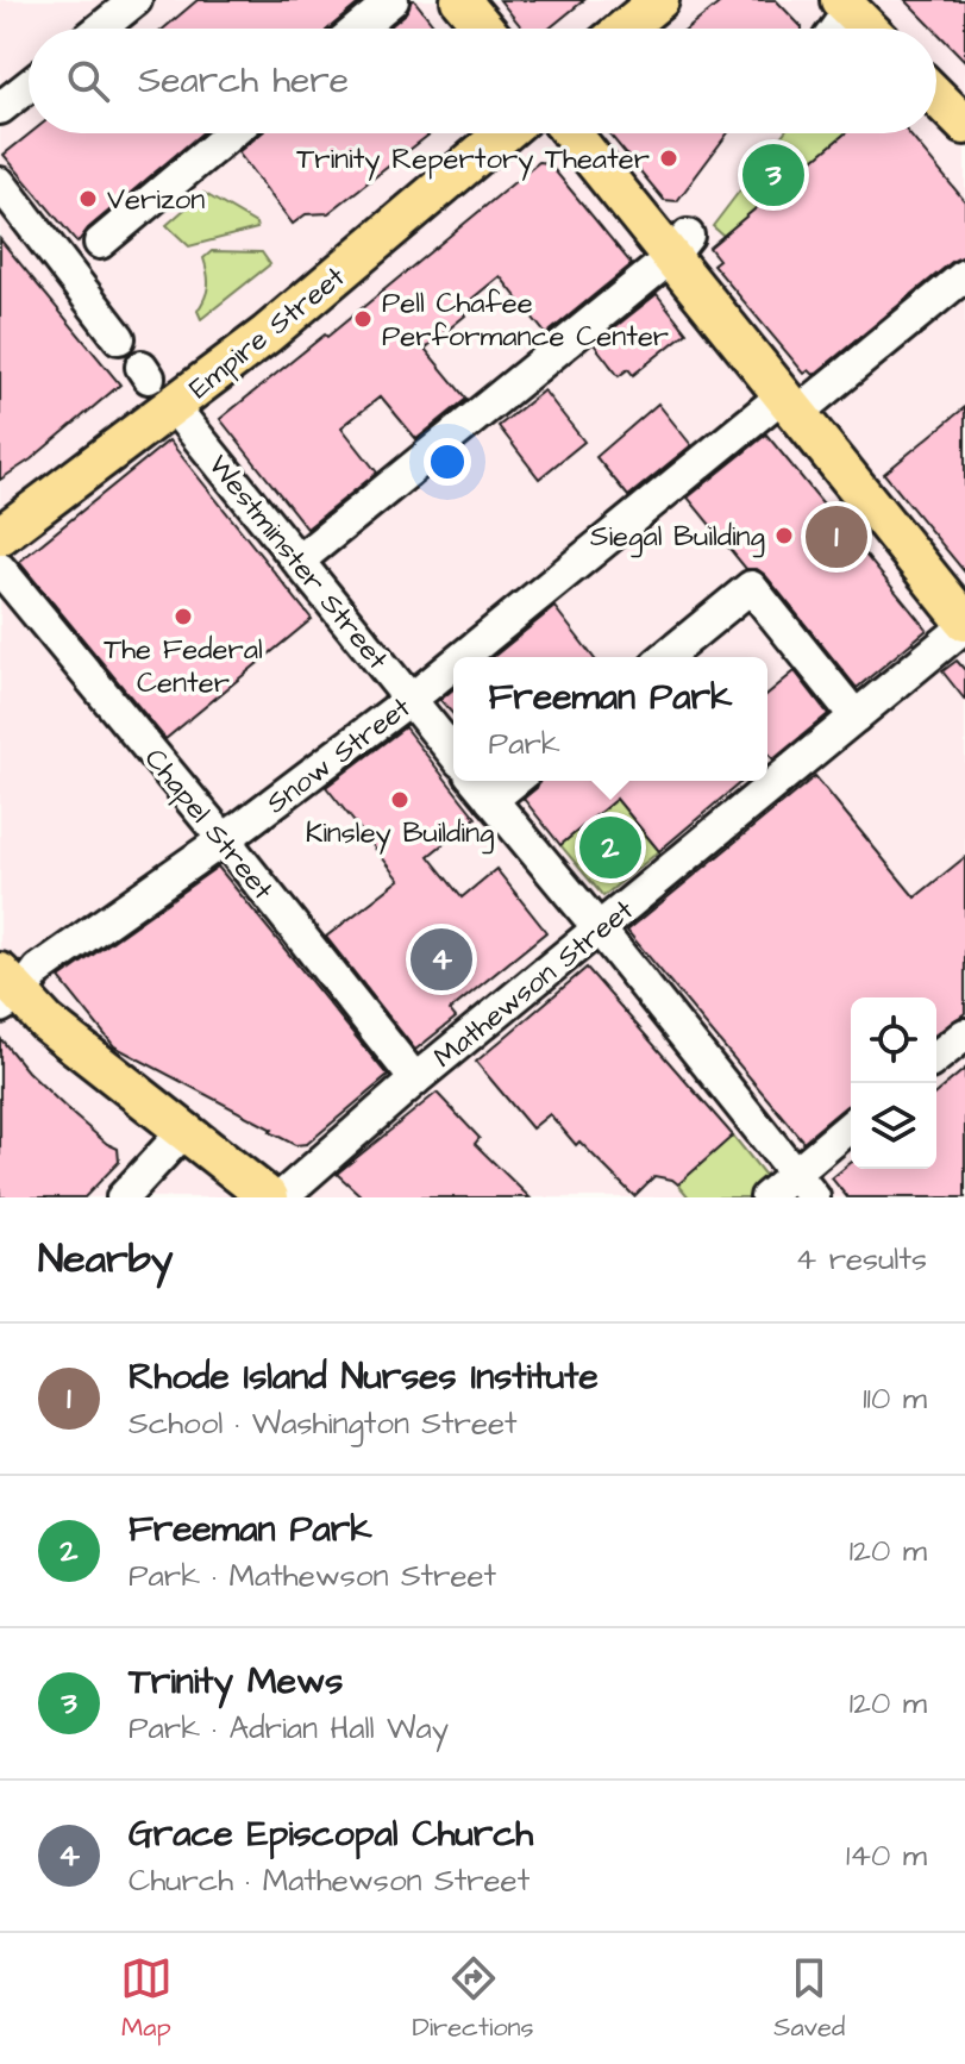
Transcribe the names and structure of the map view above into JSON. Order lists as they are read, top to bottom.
{
  "streets": {
    "main road": ["Empire Street"],
    "street": [
      "Westminster Street",
      "Snow Street",
      "Chapel Street",
      "Mathewson Street"
    ]
  },
  "crossings": [
    ["Empire Street", "Westminster Street"],
    ["Westminster Street", "Snow Street"],
    ["Snow Street", "Chapel Street"],
    ["Chapel Street", "Mathewson Street"]
  ],
  "places": [
    "Trinity Repertory Theater",
    "Verizon",
    "Pell Chafee Performance Center",
    "Siegal Building",
    "The Federal Center",
    "Kinsley Building"
  ],
  "page": {
    "search": "Search here",
    "pins": [
      "3",
      "1",
      "2",
      "4"
    ],
    "popup": ["Freeman Park", "Park"],
    "heading": ["Nearby", "4 results"],
    "list": [
      {
        "mark": "1",
        "name": "Rhode Island Nurses Institute",
        "note": "School · Washington Street",
        "value": "110 m"
      },
      {
        "mark": "2",
        "name": "Freeman Park",
        "note": "Park · Mathewson Street",
        "value": "120 m"
      },
      {
        "mark": "3",
        "name": "Trinity Mews",
        "note": "Park · Adrian Hall Way",
        "value": "120 m"
      },
      {
        "mark": "4",
        "name": "Grace Episcopal Church",
        "note": "Church · Mathewson Street",
        "value": "140 m"
      }
    ],
    "nav": ["Map", "Directions", "Saved"]
  }
}
